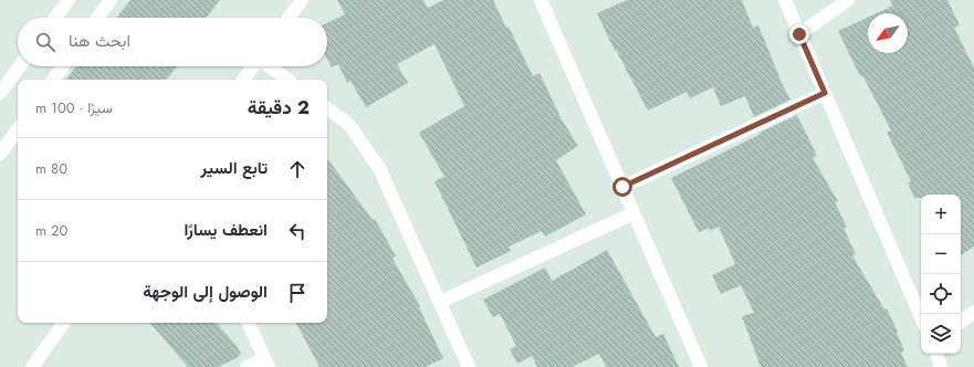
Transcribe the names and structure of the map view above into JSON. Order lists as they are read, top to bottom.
{
  "north": "bottom left",
  "page": {
    "search": "ابحث هنا",
    "heading": ["2 دقيقة", "سيرًا · 100 m"],
    "list": [
      ["تابع السير", "80 m"],
      ["انعطف يسارًا", "20 m"],
      "الوصول إلى الوجهة"
    ],
    "map_buttons": ["+", "−"]
  }
}
